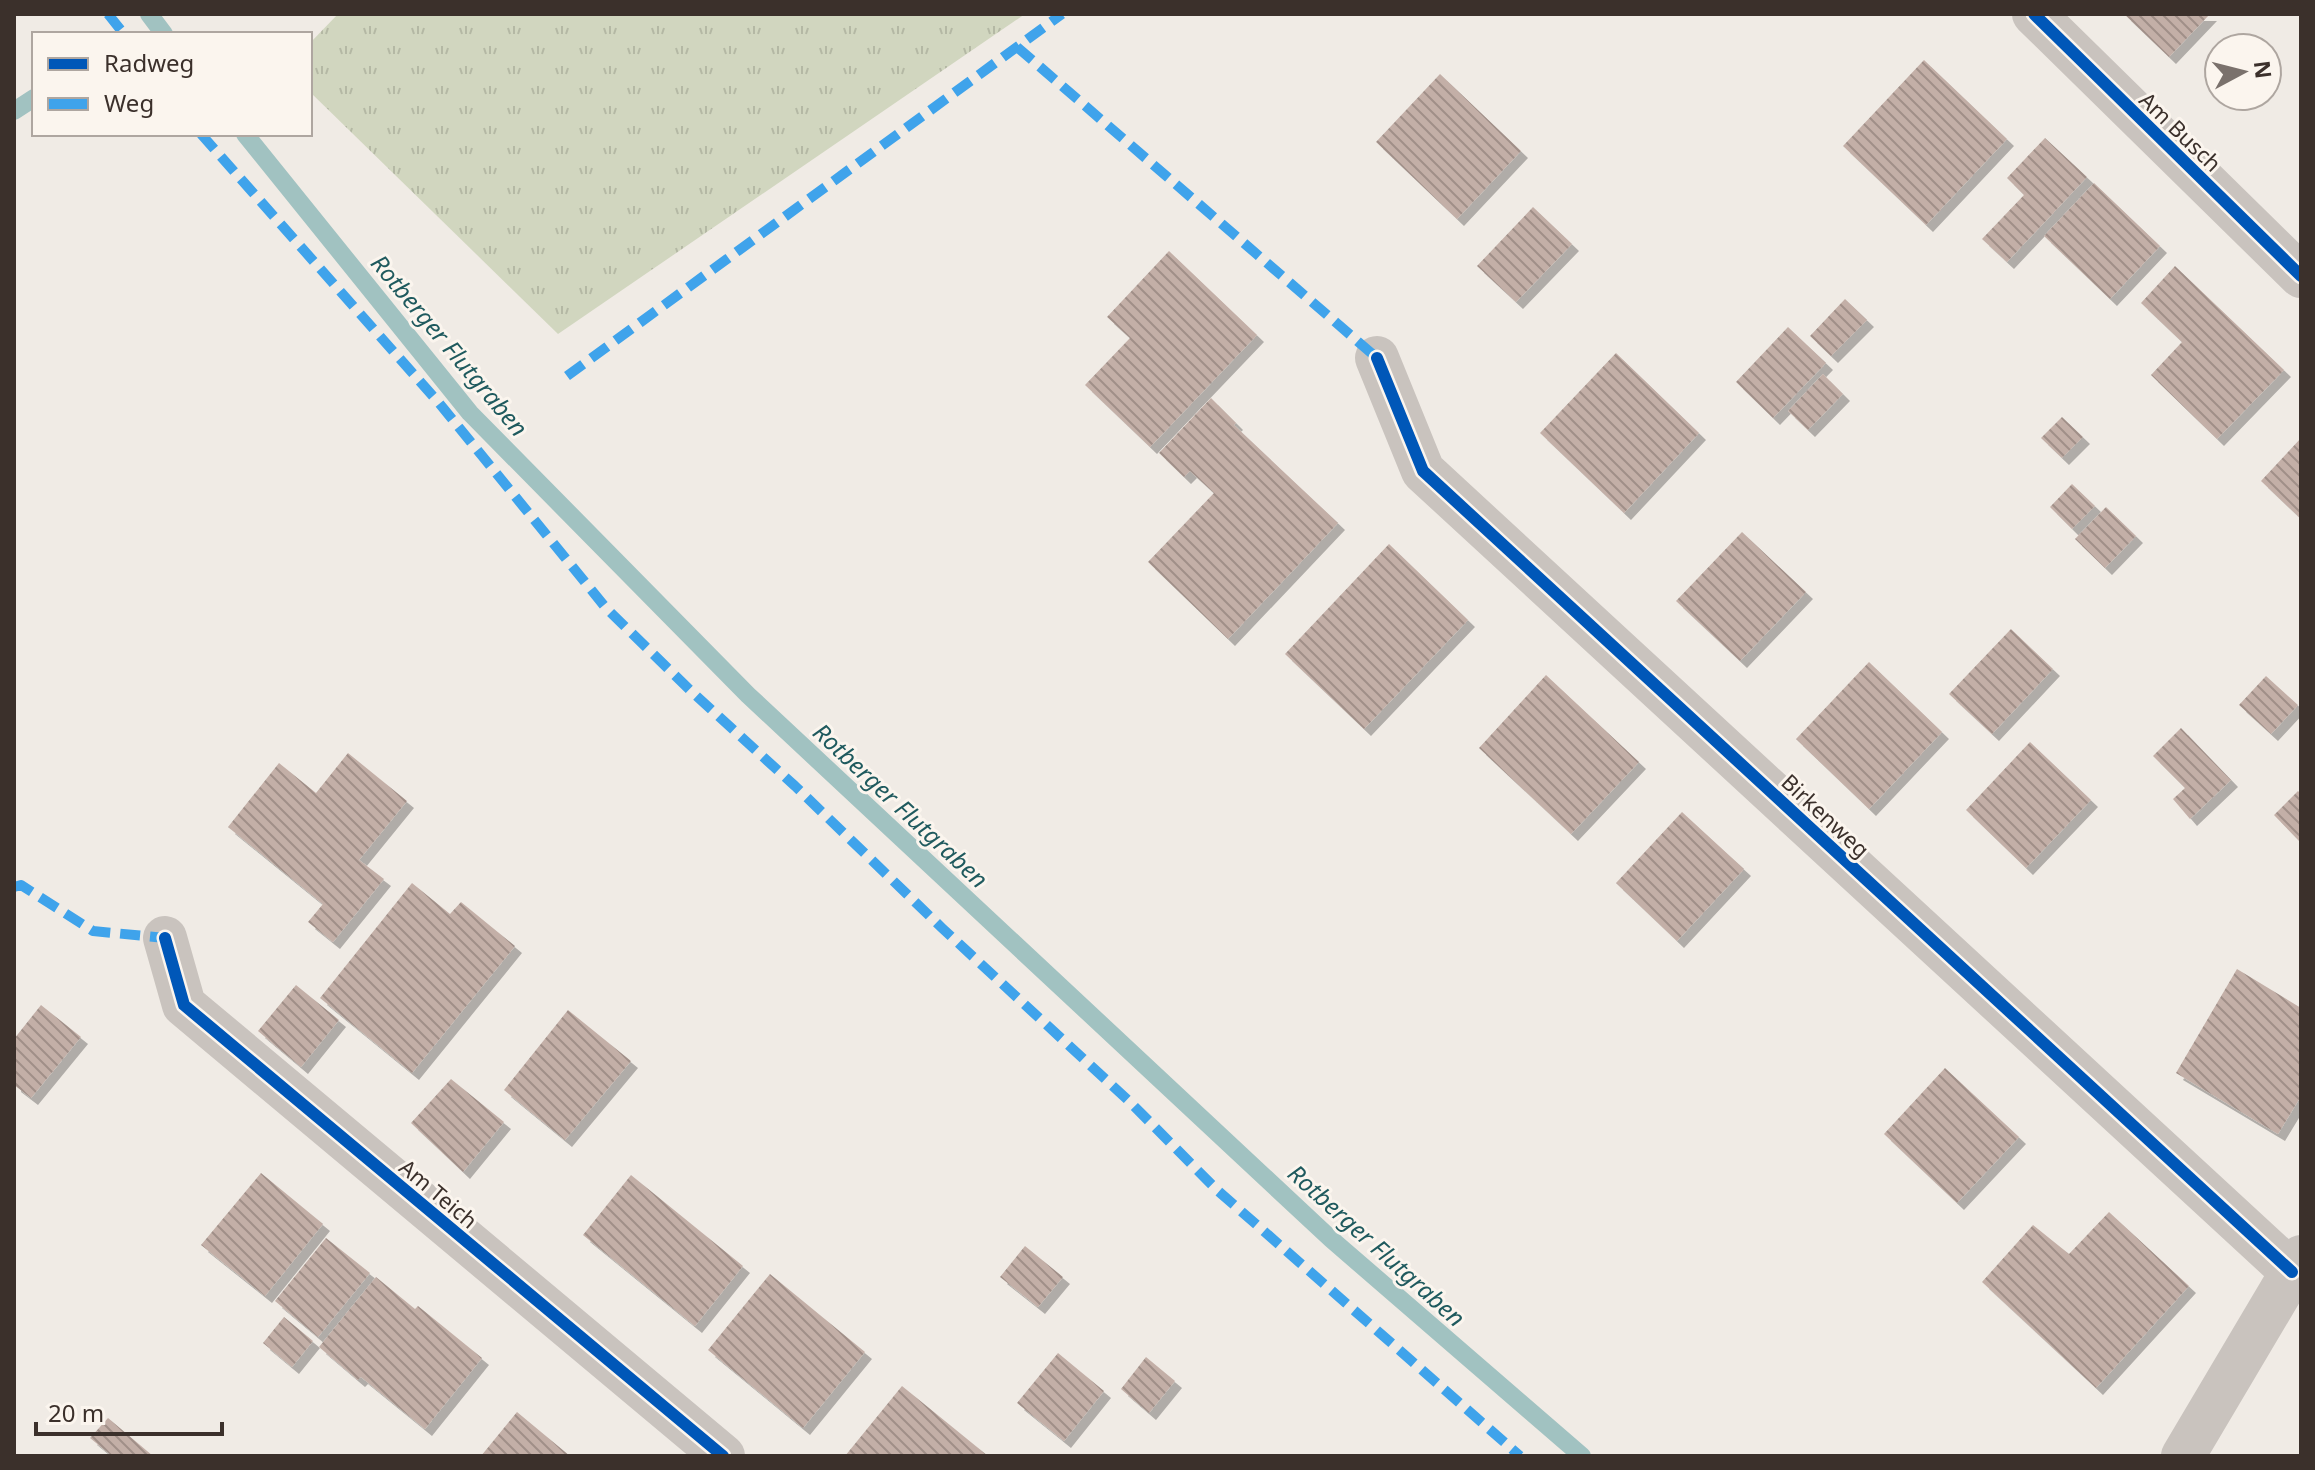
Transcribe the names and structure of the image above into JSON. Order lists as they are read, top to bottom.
{
  "streets": {
    "street": ["Am Busch", "Birkenweg", "Am Teich"]
  },
  "water": ["Rotberger Flutgraben"],
  "legend": ["Radweg", "Weg"],
  "scale_bar": "20 m",
  "north": "right"
}
